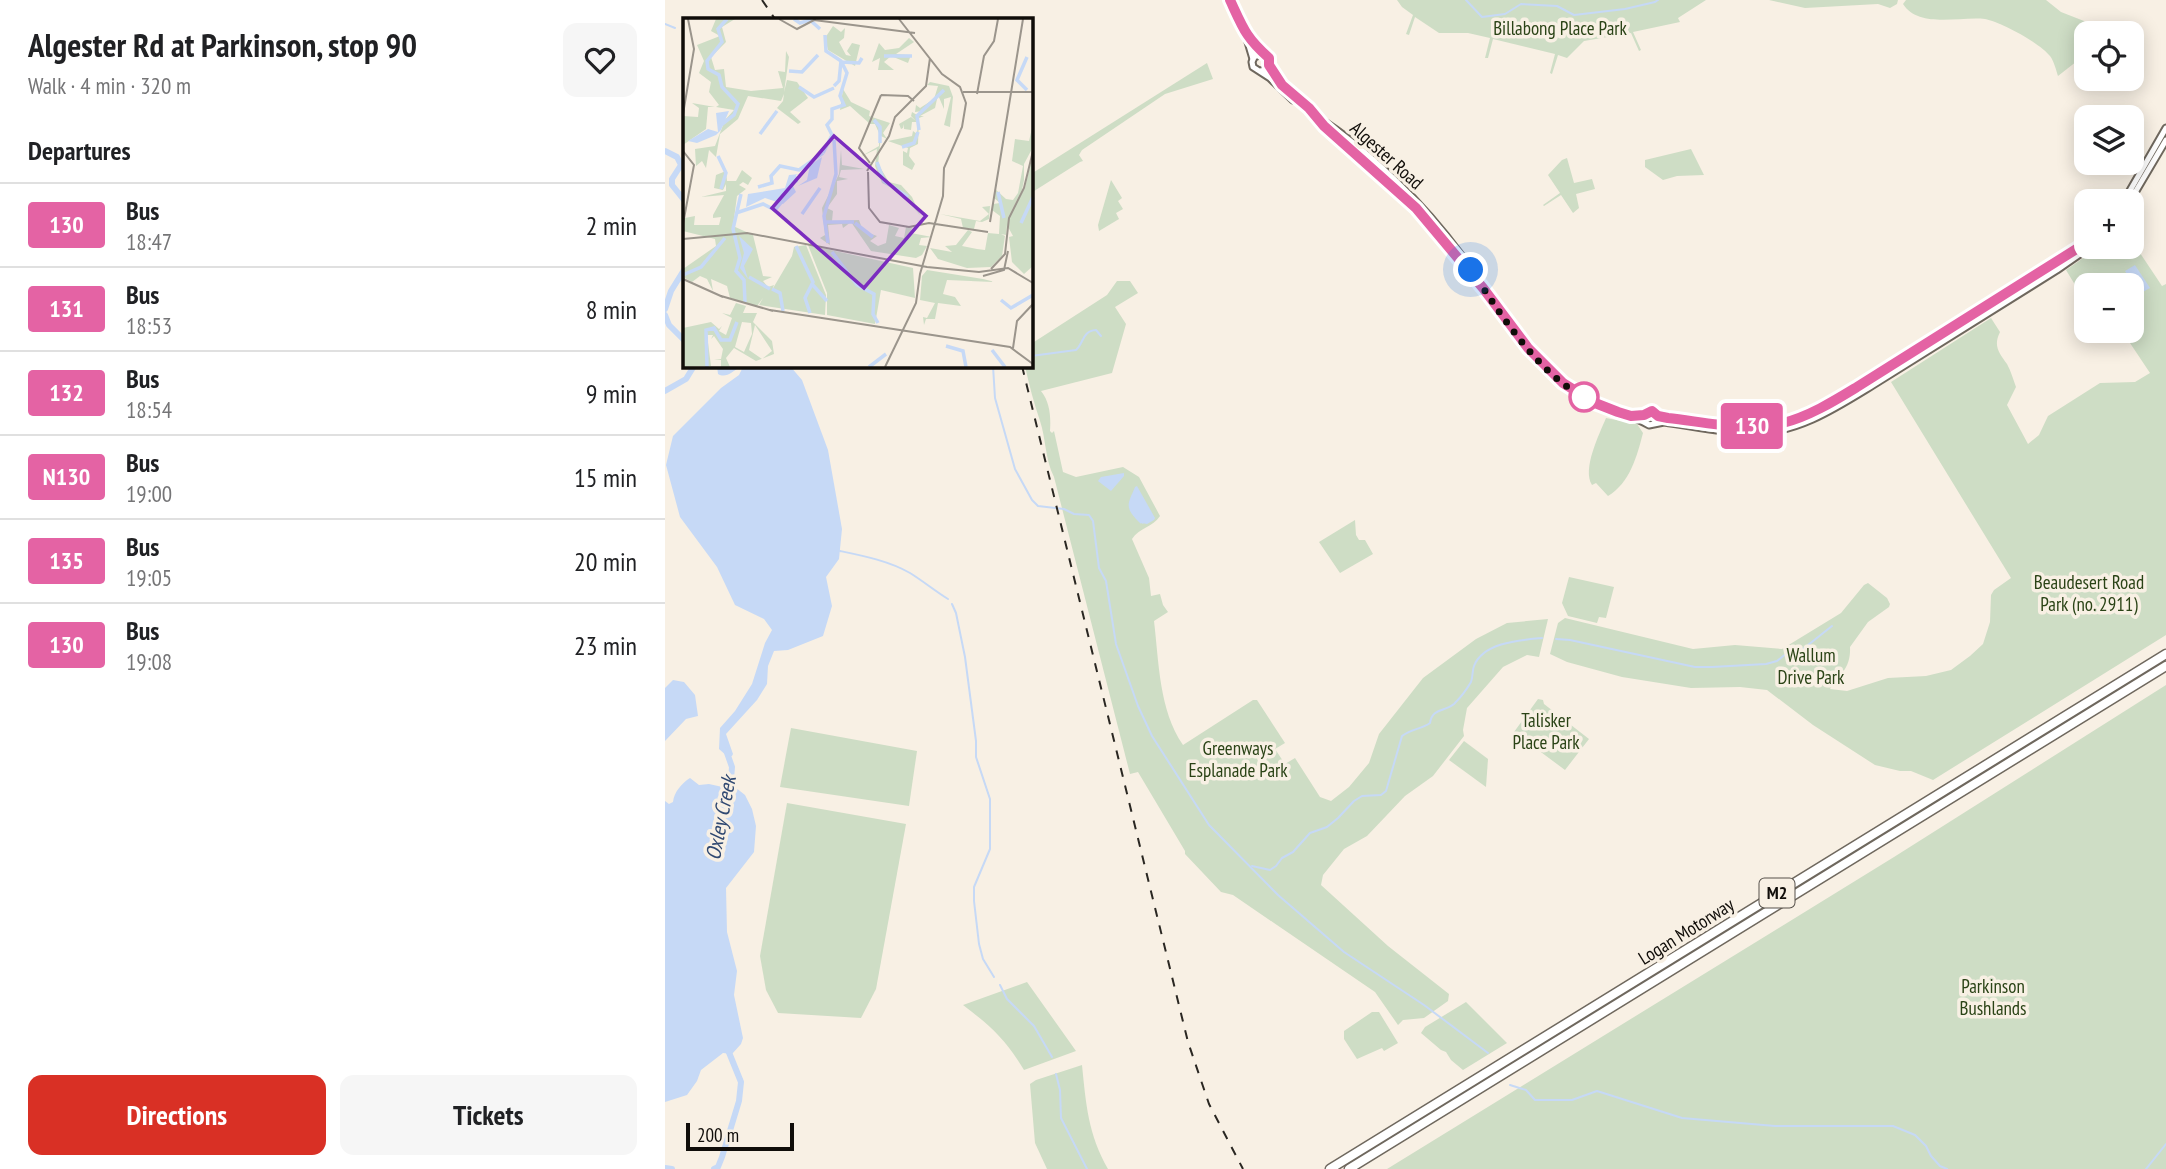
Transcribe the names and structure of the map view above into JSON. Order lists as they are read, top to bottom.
{
  "streets": {
    "highway": ["M2", "Logan Motorway"],
    "main road": ["Algester Road"]
  },
  "water": ["Oxley Creek"],
  "parks": [
    "Billabong Place Park",
    "Beaudesert Road Park (no. 2911)",
    "Wallum Drive Park",
    "Talisker Place Park",
    "Greenways Esplanade Park",
    "Parkinson Bushlands"
  ],
  "lines": ["bus line 130"],
  "scale_bar": "200 m",
  "page": {
    "heading": [
      ["Algester Rd at Parkinson, stop 90", "Walk · 4 min · 320 m"],
      "Departures"
    ],
    "on_map": "130",
    "map_buttons": ["+", "−"],
    "list": [
      {
        "mark": "130",
        "name": "Bus",
        "note": "18:47",
        "value": "2 min"
      },
      {
        "mark": "131",
        "name": "Bus",
        "note": "18:53",
        "value": "8 min"
      },
      {
        "mark": "132",
        "name": "Bus",
        "note": "18:54",
        "value": "9 min"
      },
      {
        "mark": "N130",
        "name": "Bus",
        "note": "19:00",
        "value": "15 min"
      },
      {
        "mark": "135",
        "name": "Bus",
        "note": "19:05",
        "value": "20 min"
      },
      {
        "mark": "130",
        "name": "Bus",
        "note": "19:08",
        "value": "23 min"
      }
    ],
    "buttons": ["Directions", "Tickets"],
    "scale": "200 m"
  }
}
